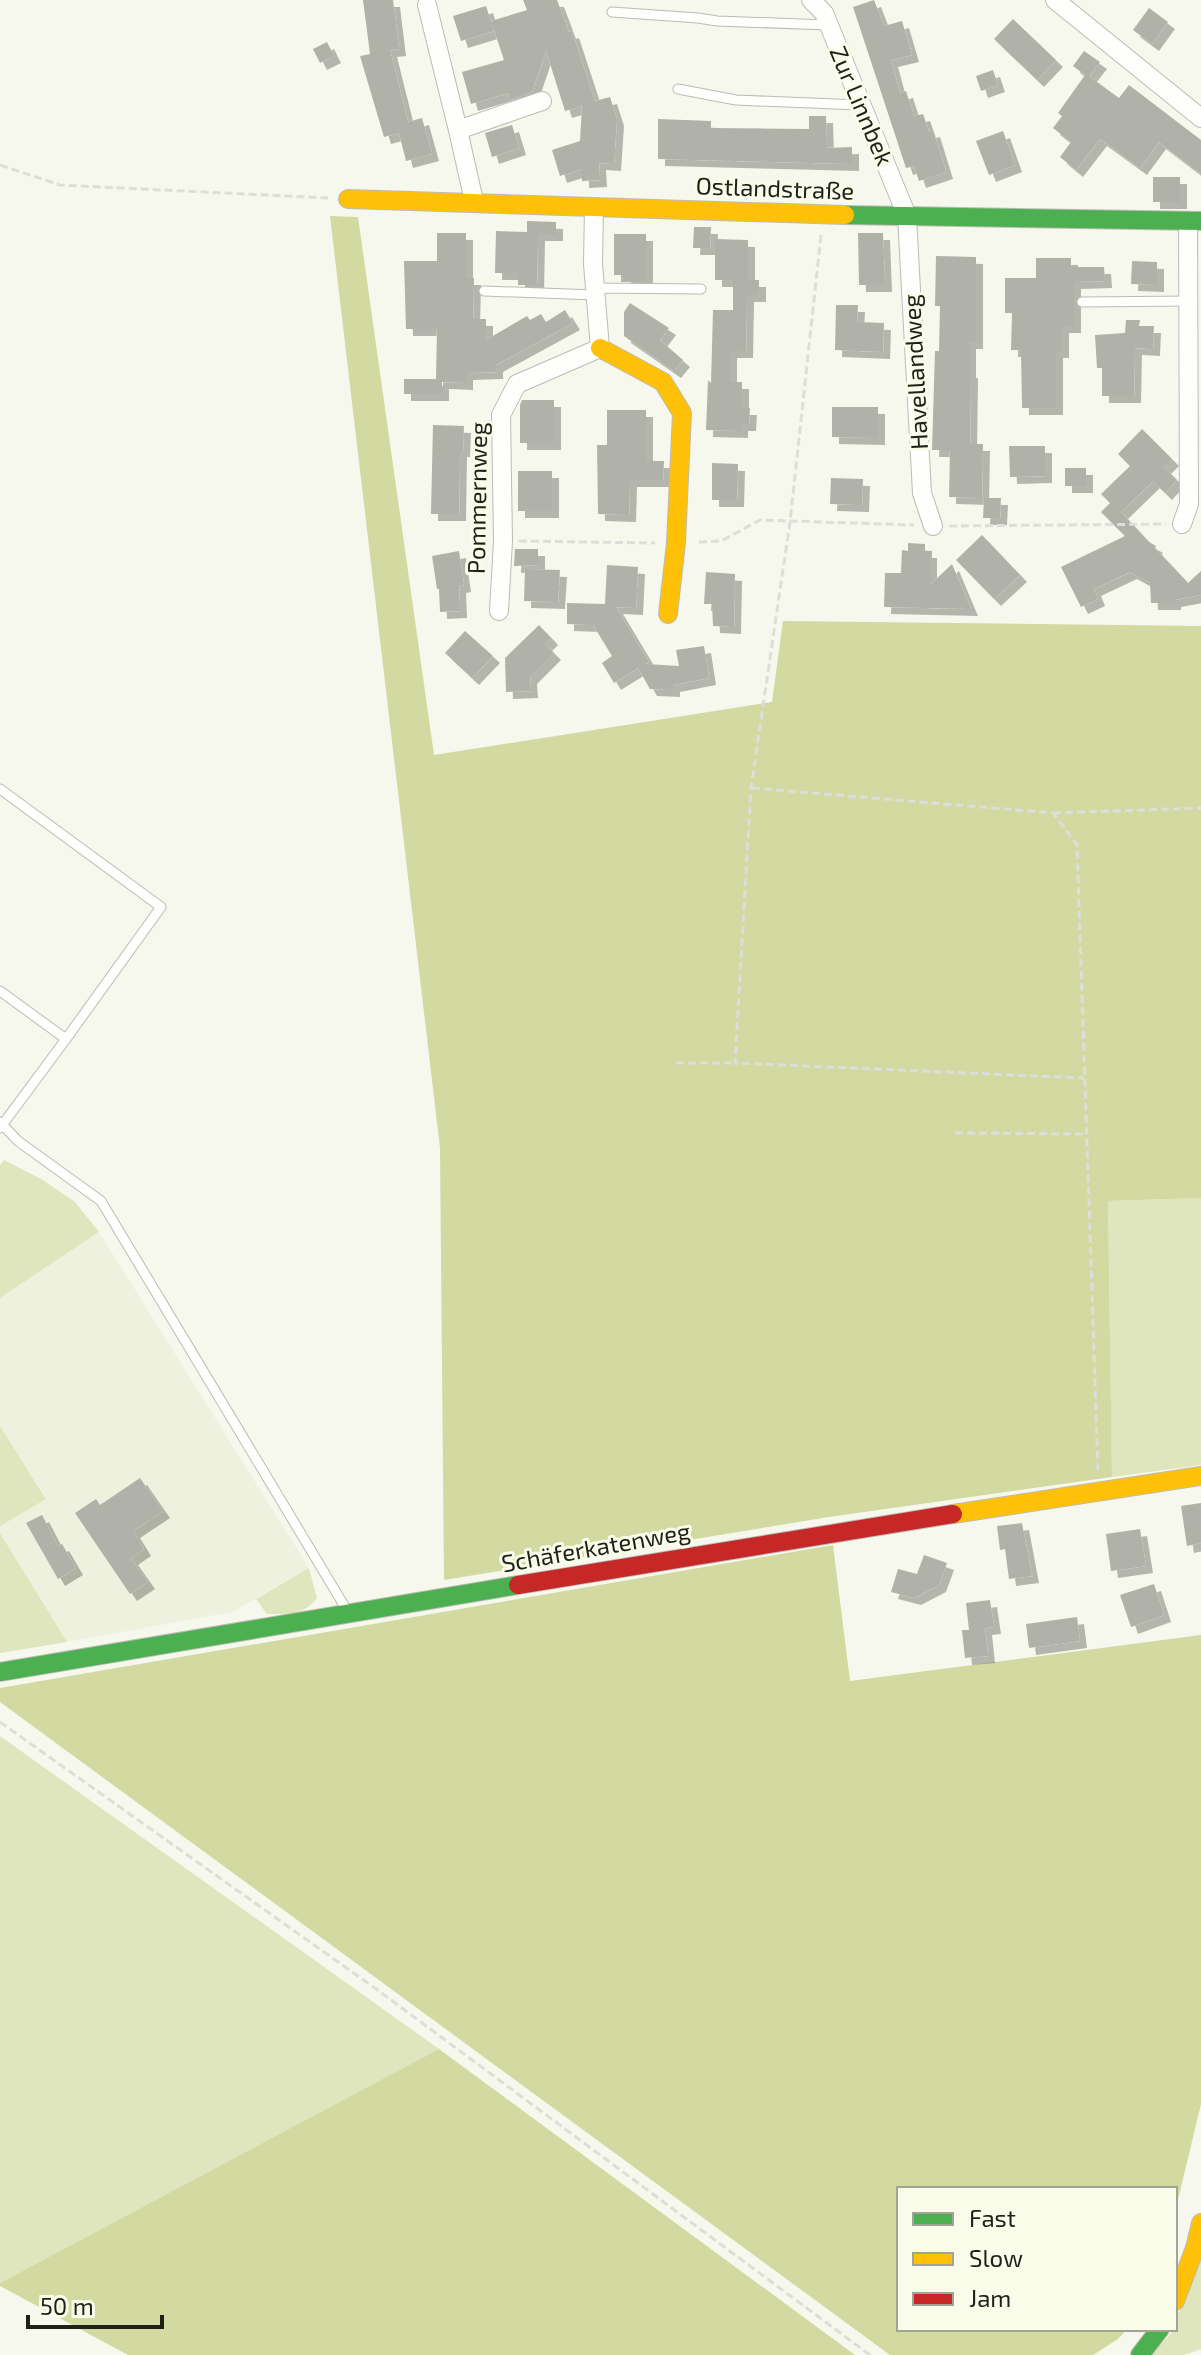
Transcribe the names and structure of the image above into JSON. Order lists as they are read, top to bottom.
{
  "streets": {
    "main road": ["Ostlandstraße", "Schäferkatenweg"],
    "street": ["Zur Linnbek", "Havellandweg", "Pommernweg"]
  },
  "crossings": [
    ["Zur Linnbek", "Ostlandstraße"],
    ["Zur Linnbek", "Havellandweg"],
    ["Ostlandstraße", "Havellandweg"]
  ],
  "legend": ["Fast", "Slow", "Jam"],
  "scale_bar": "50 m"
}
